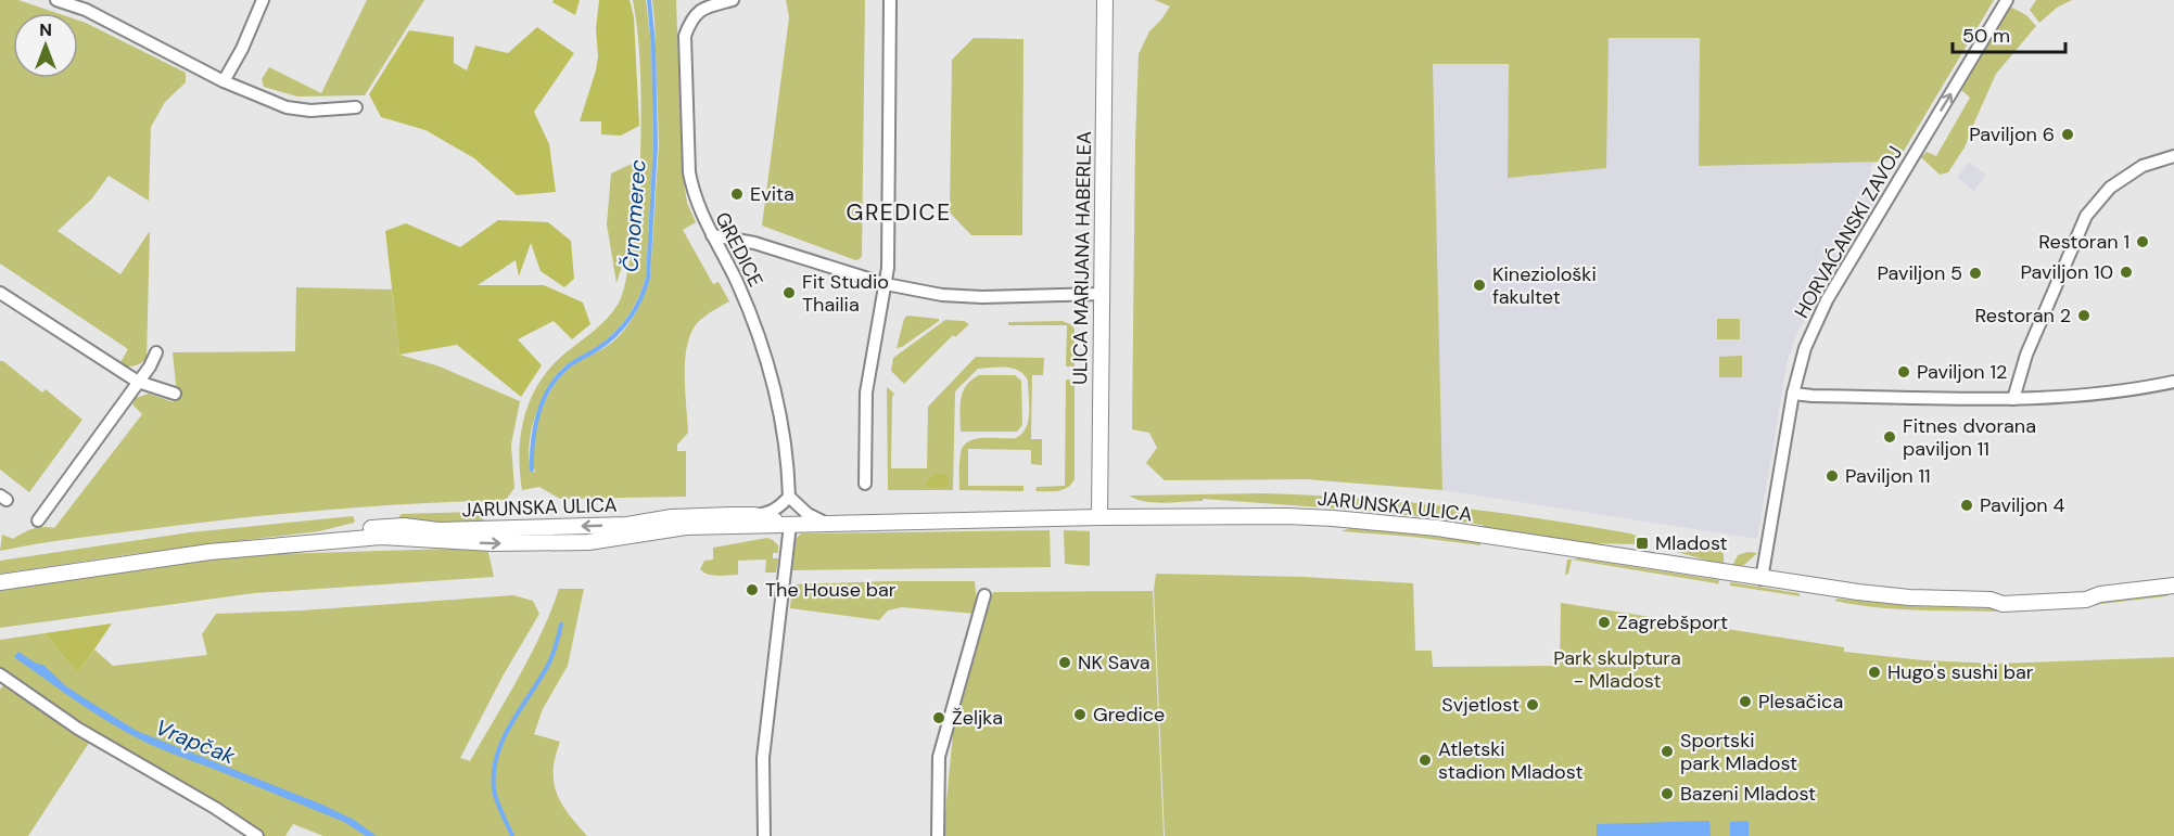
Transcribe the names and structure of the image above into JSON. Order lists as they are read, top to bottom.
{
  "streets": {
    "street": [
      "HORVAĆANSKI ZAVOJ",
      "GREDICE",
      "ULICA MARIJANA HABERLEA",
      "JARUNSKA ULICA"
    ]
  },
  "crossings": [
    ["HORVAĆANSKI ZAVOJ", "JARUNSKA ULICA"],
    ["ULICA MARIJANA HABERLEA", "JARUNSKA ULICA"]
  ],
  "one_way": ["HORVAĆANSKI ZAVOJ"],
  "districts": ["GREDICE"],
  "water": ["Črnomerec", "Vrapčak"],
  "parks": ["Park skulptura - Mladost"],
  "places": {
    "other": [
      "Paviljon 6",
      "Evita",
      "Restoran 1",
      "Paviljon 10",
      "Paviljon 5",
      "Kineziološki fakultet",
      "Fit Studio Thailia",
      "Restoran 2",
      "Paviljon 12",
      "Fitnes dvorana paviljon 11",
      "Paviljon 11",
      "Paviljon 4",
      "The House bar",
      "Zagrebšport",
      "NK Sava",
      "Hugo's sushi bar",
      "Plesačica",
      "Svjetlost",
      "Gredice",
      "Željka",
      "Sportski park Mladost",
      "Atletski stadion Mladost",
      "Bazeni Mladost"
    ],
    "transit": ["Mladost"]
  },
  "scale_bar": "50 m",
  "north": "top"
}
